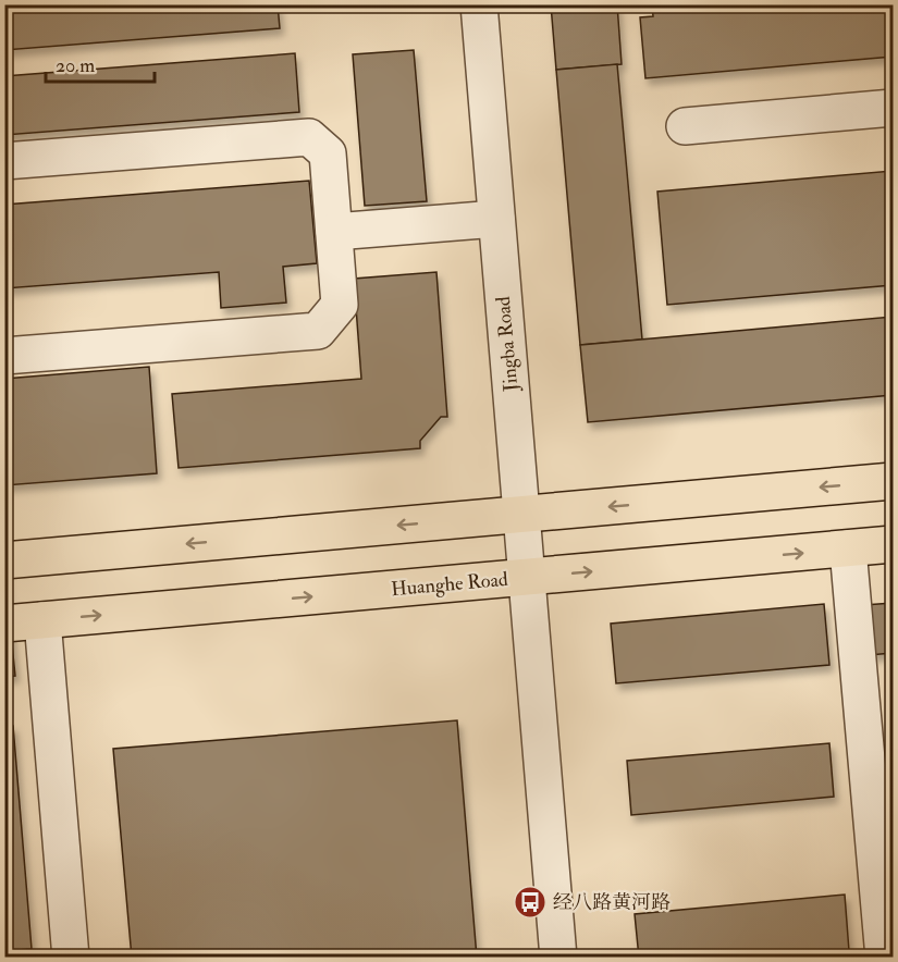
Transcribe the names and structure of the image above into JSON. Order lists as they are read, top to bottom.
{
  "streets": {
    "main road": ["Huanghe Road"],
    "street": ["Jingba Road"]
  },
  "crossings": [
    ["Jingba Road", "Huanghe Road"]
  ],
  "places": {
    "bus stop": ["经八路黄河路"]
  },
  "scale_bar": "20 m"
}
